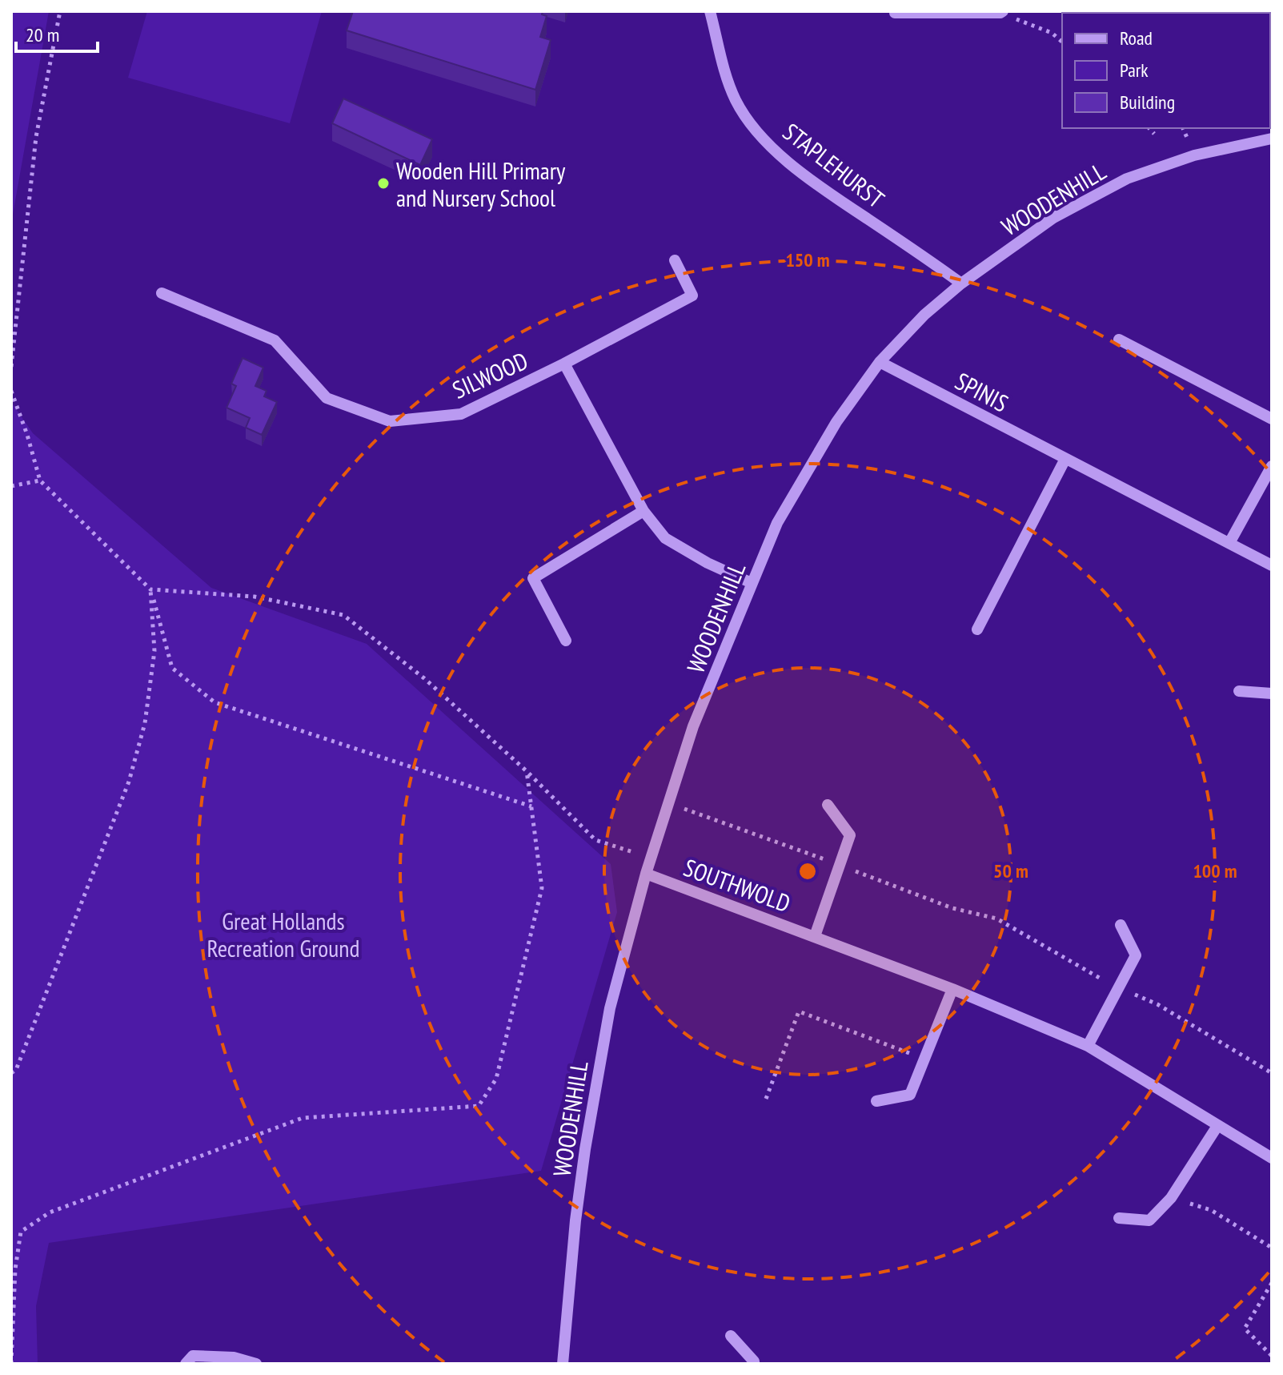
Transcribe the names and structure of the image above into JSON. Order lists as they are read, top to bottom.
{
  "streets": {
    "street": [
      "STAPLEHURST",
      "WOODENHILL",
      "SILWOOD",
      "SPINIS",
      "SOUTHWOLD"
    ]
  },
  "crossings": [
    ["STAPLEHURST", "WOODENHILL"],
    ["WOODENHILL", "SILWOOD"],
    ["WOODENHILL", "SPINIS"],
    ["WOODENHILL", "SOUTHWOLD"]
  ],
  "parks": ["Great Hollands Recreation Ground"],
  "places": ["Wooden Hill Primary and Nursery School"],
  "legend": ["Road", "Park", "Building"],
  "scale_bar": "20 m",
  "rings": ["150 m", "50 m", "100 m"]
}
